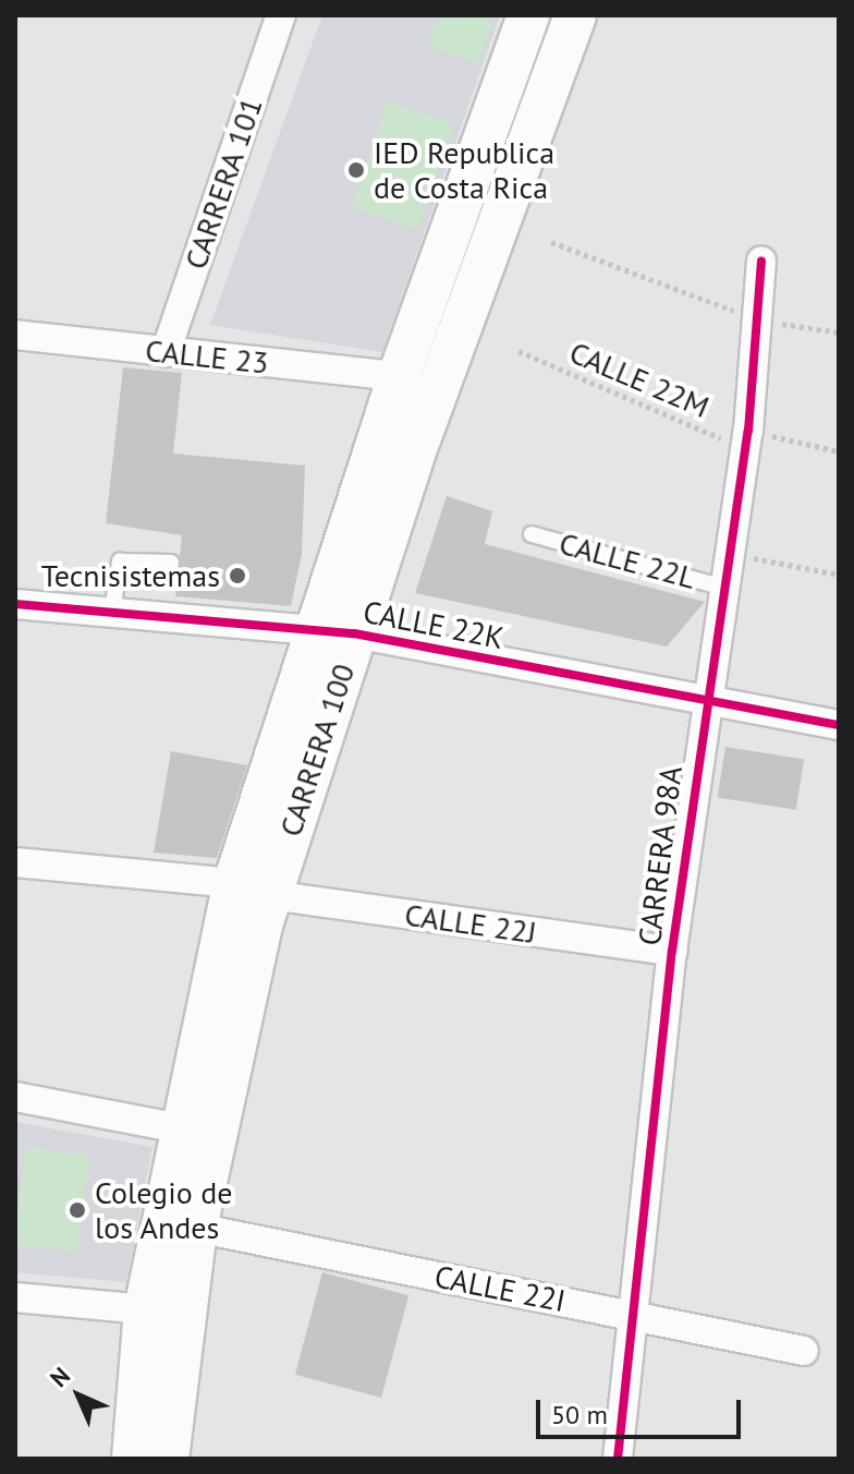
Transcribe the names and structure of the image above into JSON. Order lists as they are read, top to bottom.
{
  "streets": {
    "main road": ["CARRERA 100"],
    "street": [
      "CARRERA 101",
      "CALLE 23",
      "CALLE 22K",
      "CARRERA 98A",
      "CALLE 22J",
      "CALLE 22I"
    ],
    "lane": ["CALLE 22L"],
    "path": ["CALLE 22M"]
  },
  "crossings": [
    ["CARRERA 101", "CALLE 23"],
    ["CALLE 23", "CARRERA 100"],
    ["CALLE 22M", "CARRERA 98A"],
    ["CALLE 22L", "CARRERA 98A"],
    ["CALLE 22K", "CARRERA 100"],
    ["CALLE 22K", "CARRERA 98A"],
    ["CARRERA 100", "CALLE 22J"],
    ["CARRERA 100", "CALLE 22I"],
    ["CARRERA 98A", "CALLE 22J"],
    ["CARRERA 98A", "CALLE 22I"]
  ],
  "places": ["IED Republica de Costa Rica", "Tecnisistemas", "Colegio de los Andes"],
  "scale_bar": "50 m",
  "north": "top left"
}
